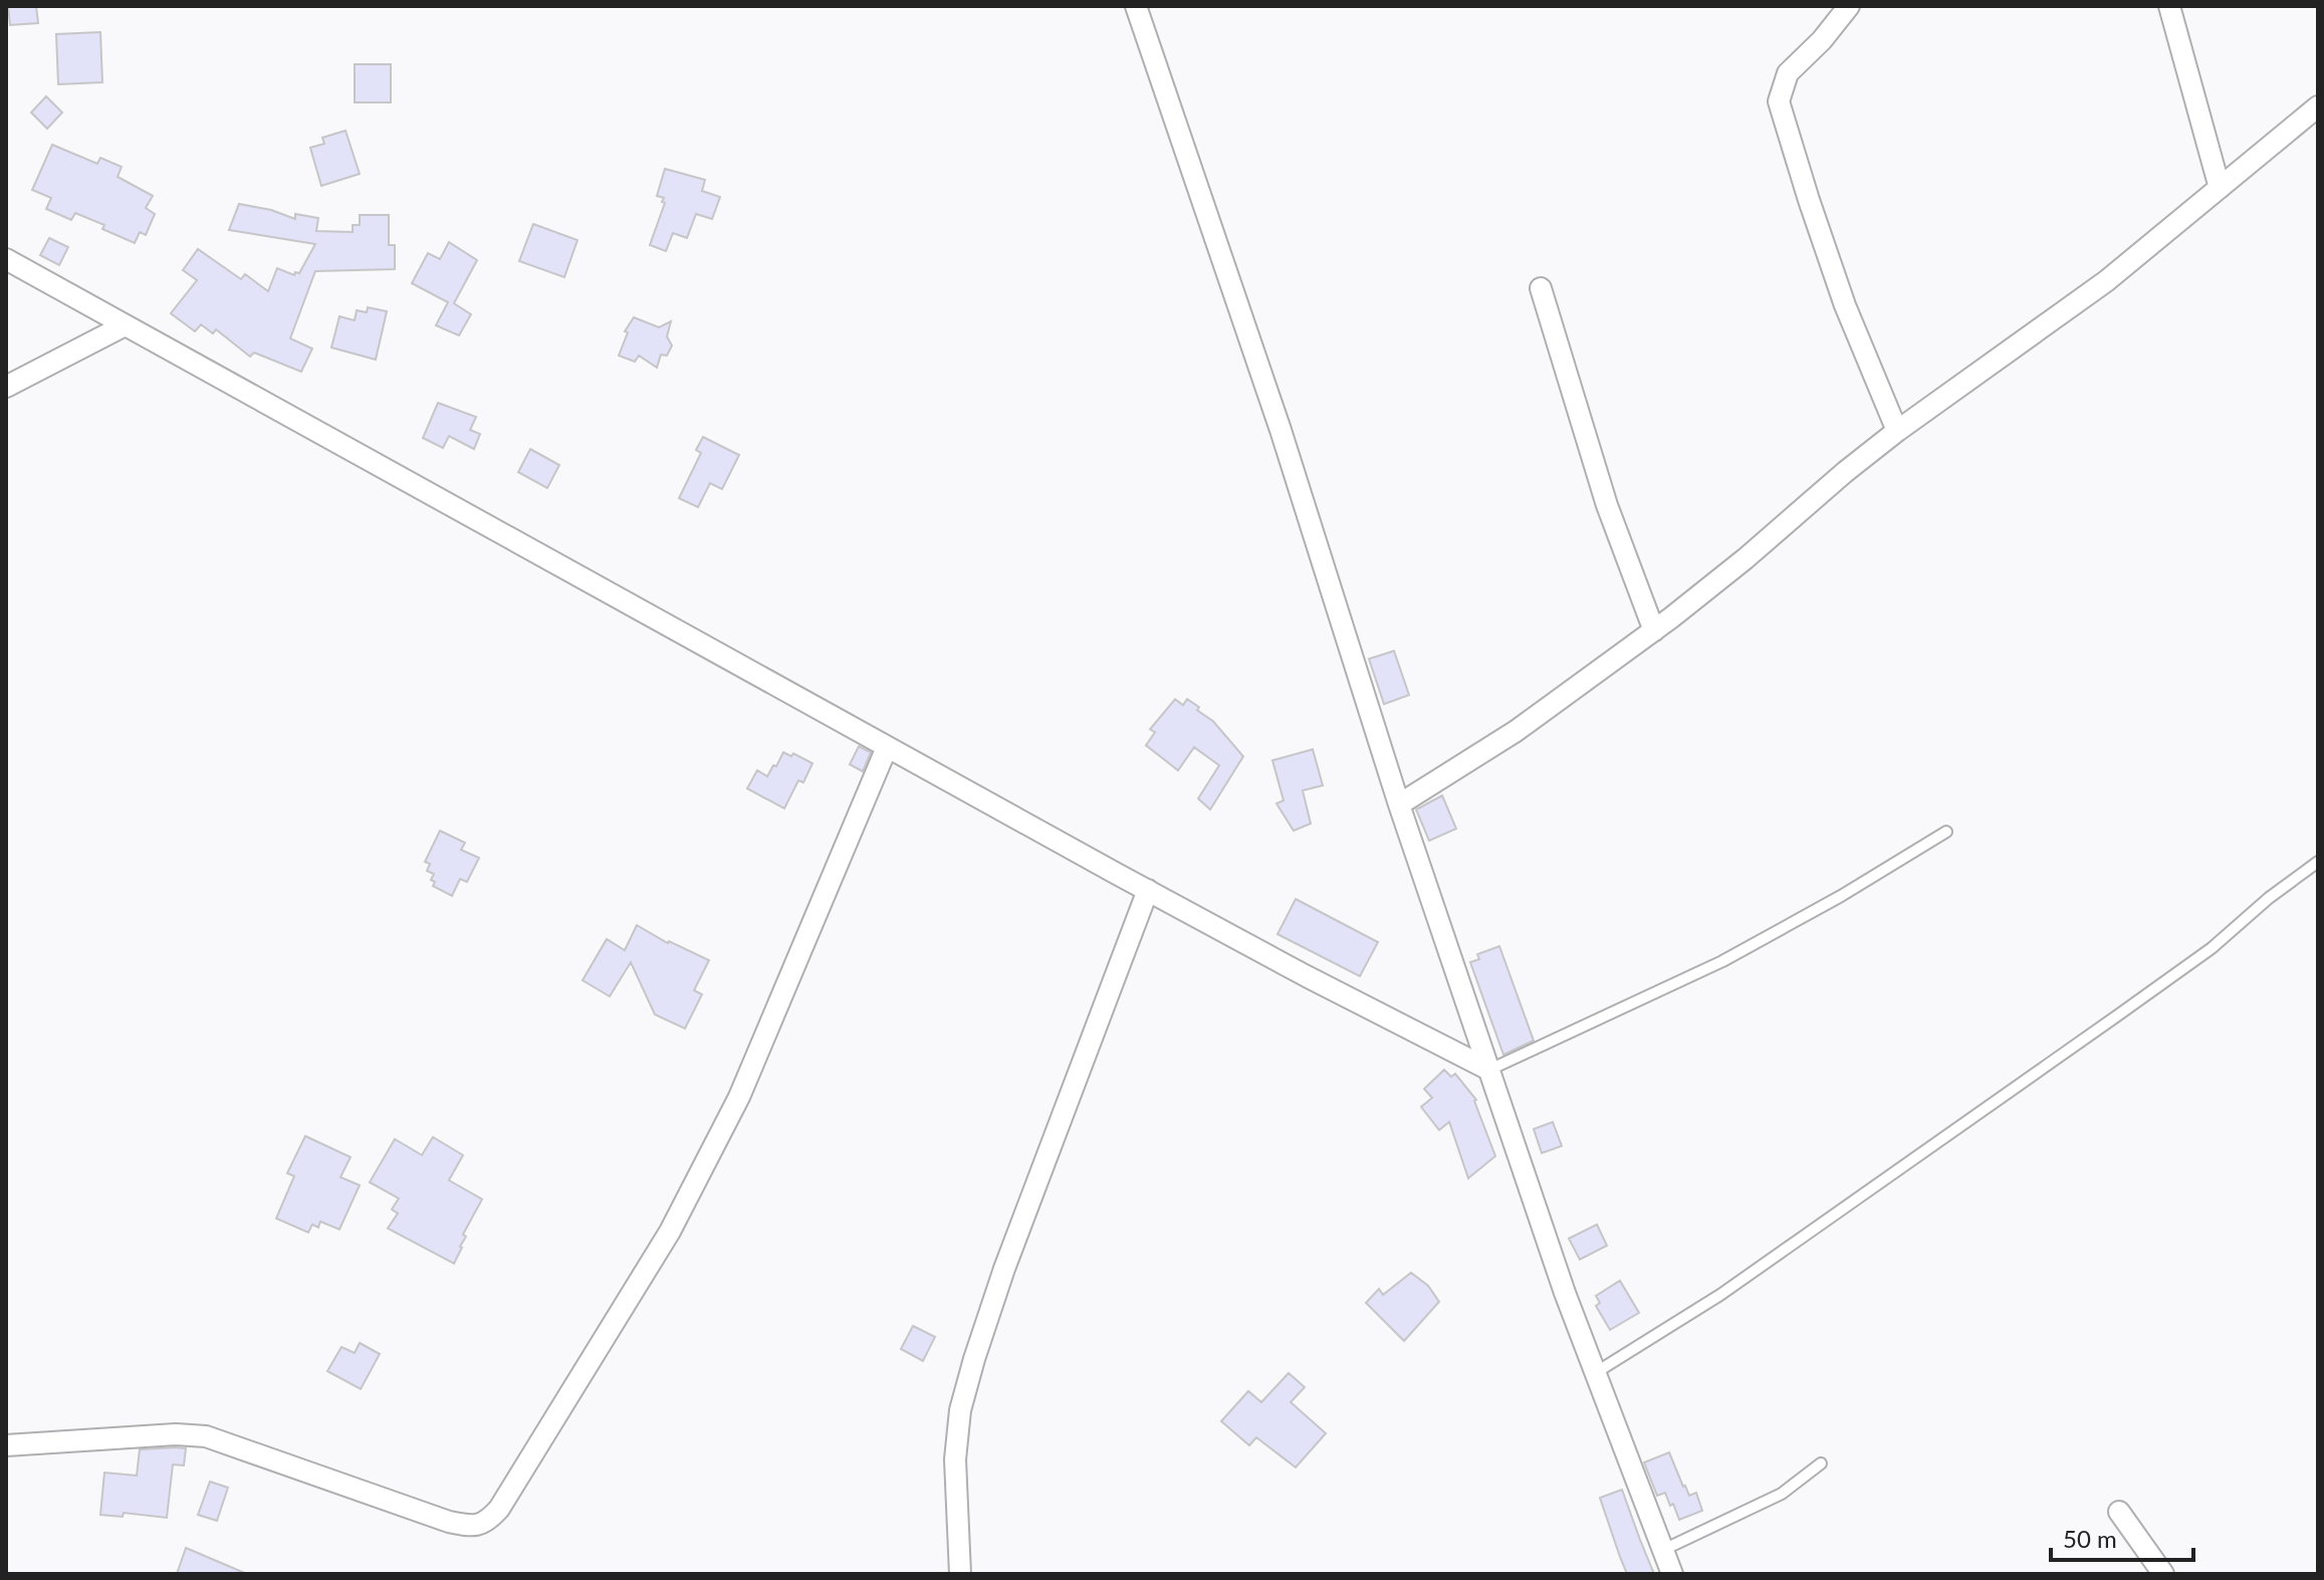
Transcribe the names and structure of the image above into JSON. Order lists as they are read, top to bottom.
{
  "scale_bar": "50 m"
}
